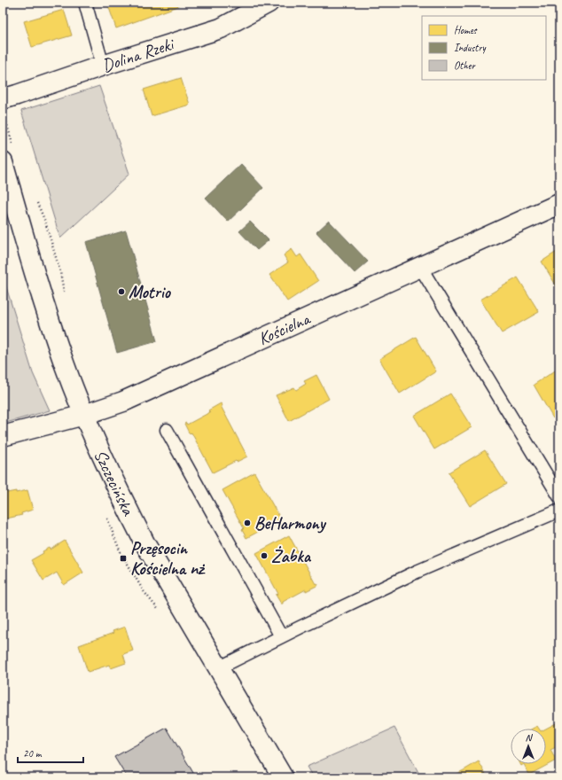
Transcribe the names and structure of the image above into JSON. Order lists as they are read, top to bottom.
{
  "streets": {
    "street": ["Dolina Rzeki", "Kościelna", "Szczecińska"]
  },
  "crossings": [
    ["Kościelna", "Szczecińska"]
  ],
  "places": {
    "other": ["Motrio", "BeHarmony", "Żabka"],
    "transit": ["Przęsocin Kościelna nż"]
  },
  "legend": ["Homes", "Industry", "Other"],
  "scale_bar": "20 m",
  "north": "top"
}
